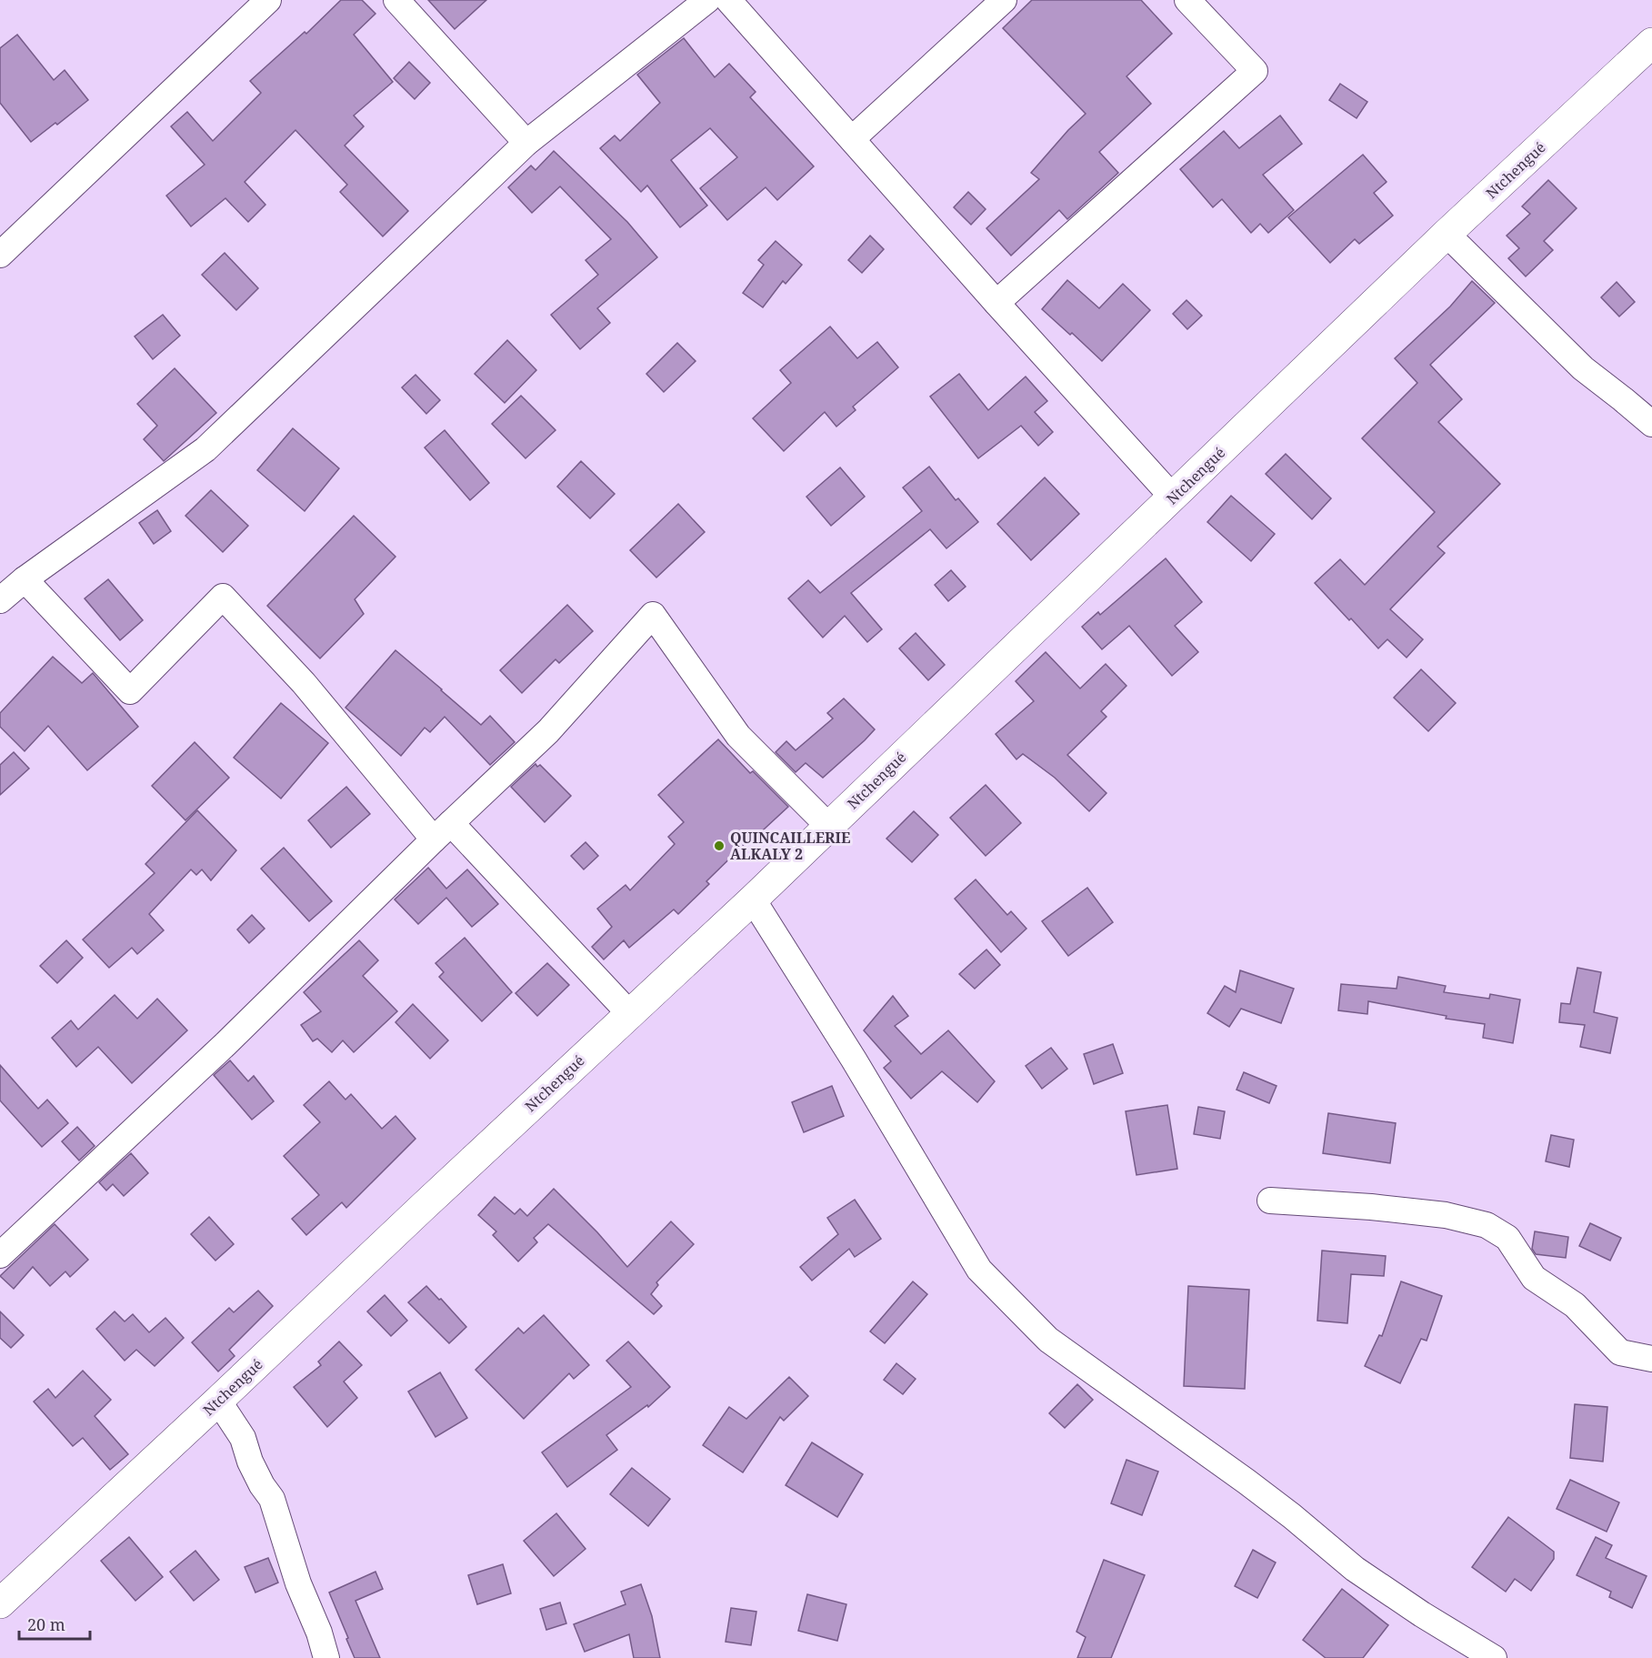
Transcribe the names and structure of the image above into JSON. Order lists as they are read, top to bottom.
{
  "streets": {
    "main road": ["Ntchengué"]
  },
  "places": ["QUINCAILLERIE ALKALY 2"],
  "scale_bar": "20 m"
}
